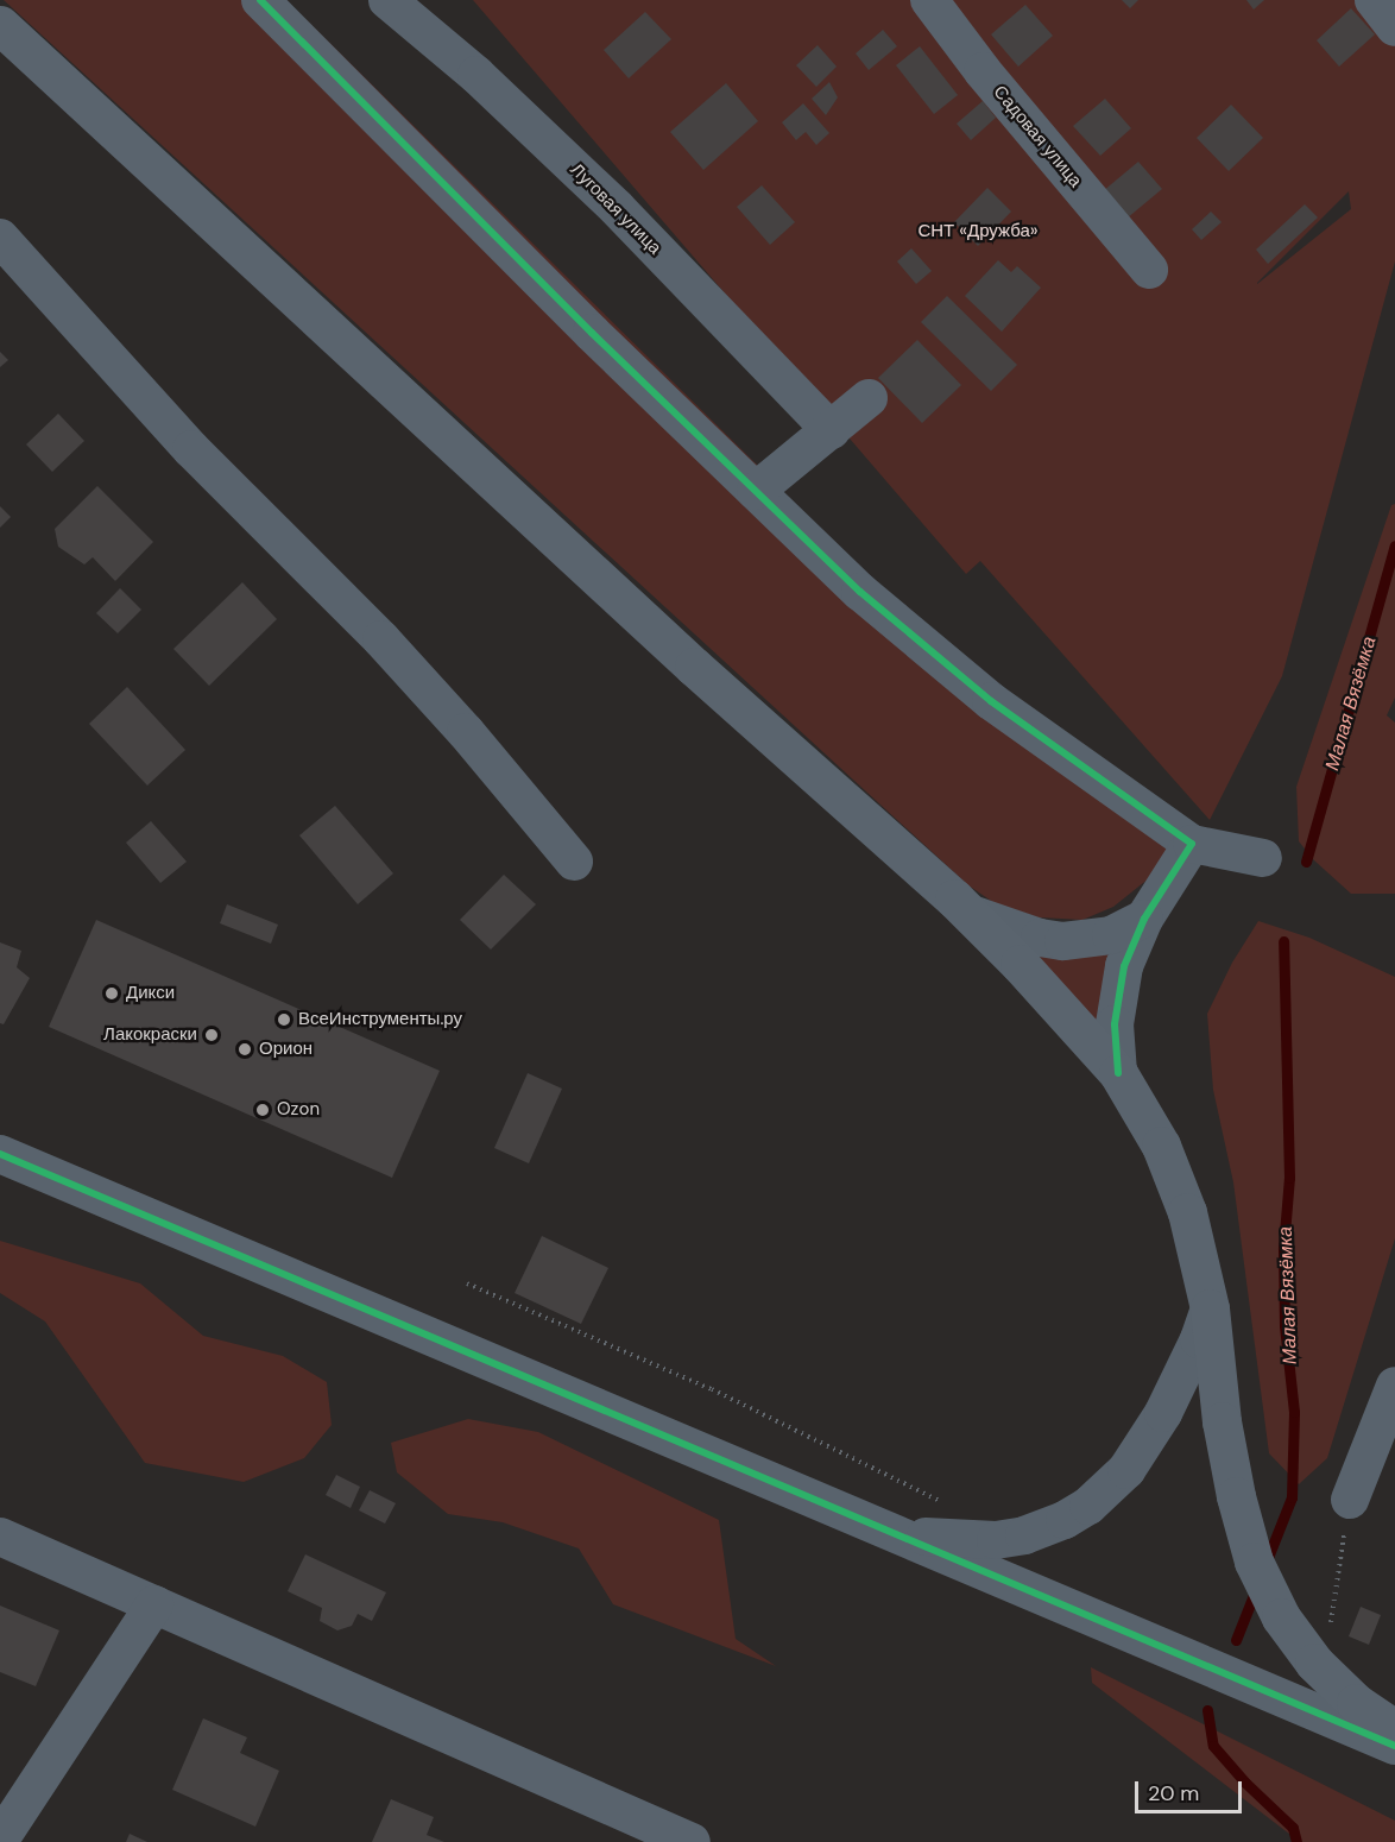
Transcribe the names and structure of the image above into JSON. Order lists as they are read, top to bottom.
{
  "streets": {
    "street": ["Садовая улица", "Луговая улица"]
  },
  "water": ["Малая Вязёмка"],
  "parks": ["СНТ «Дружба»"],
  "places": [
    "Дикси",
    "ВсеИнструменты.ру",
    "Лакокраски",
    "Орион",
    "Ozon"
  ],
  "scale_bar": "20 m"
}
